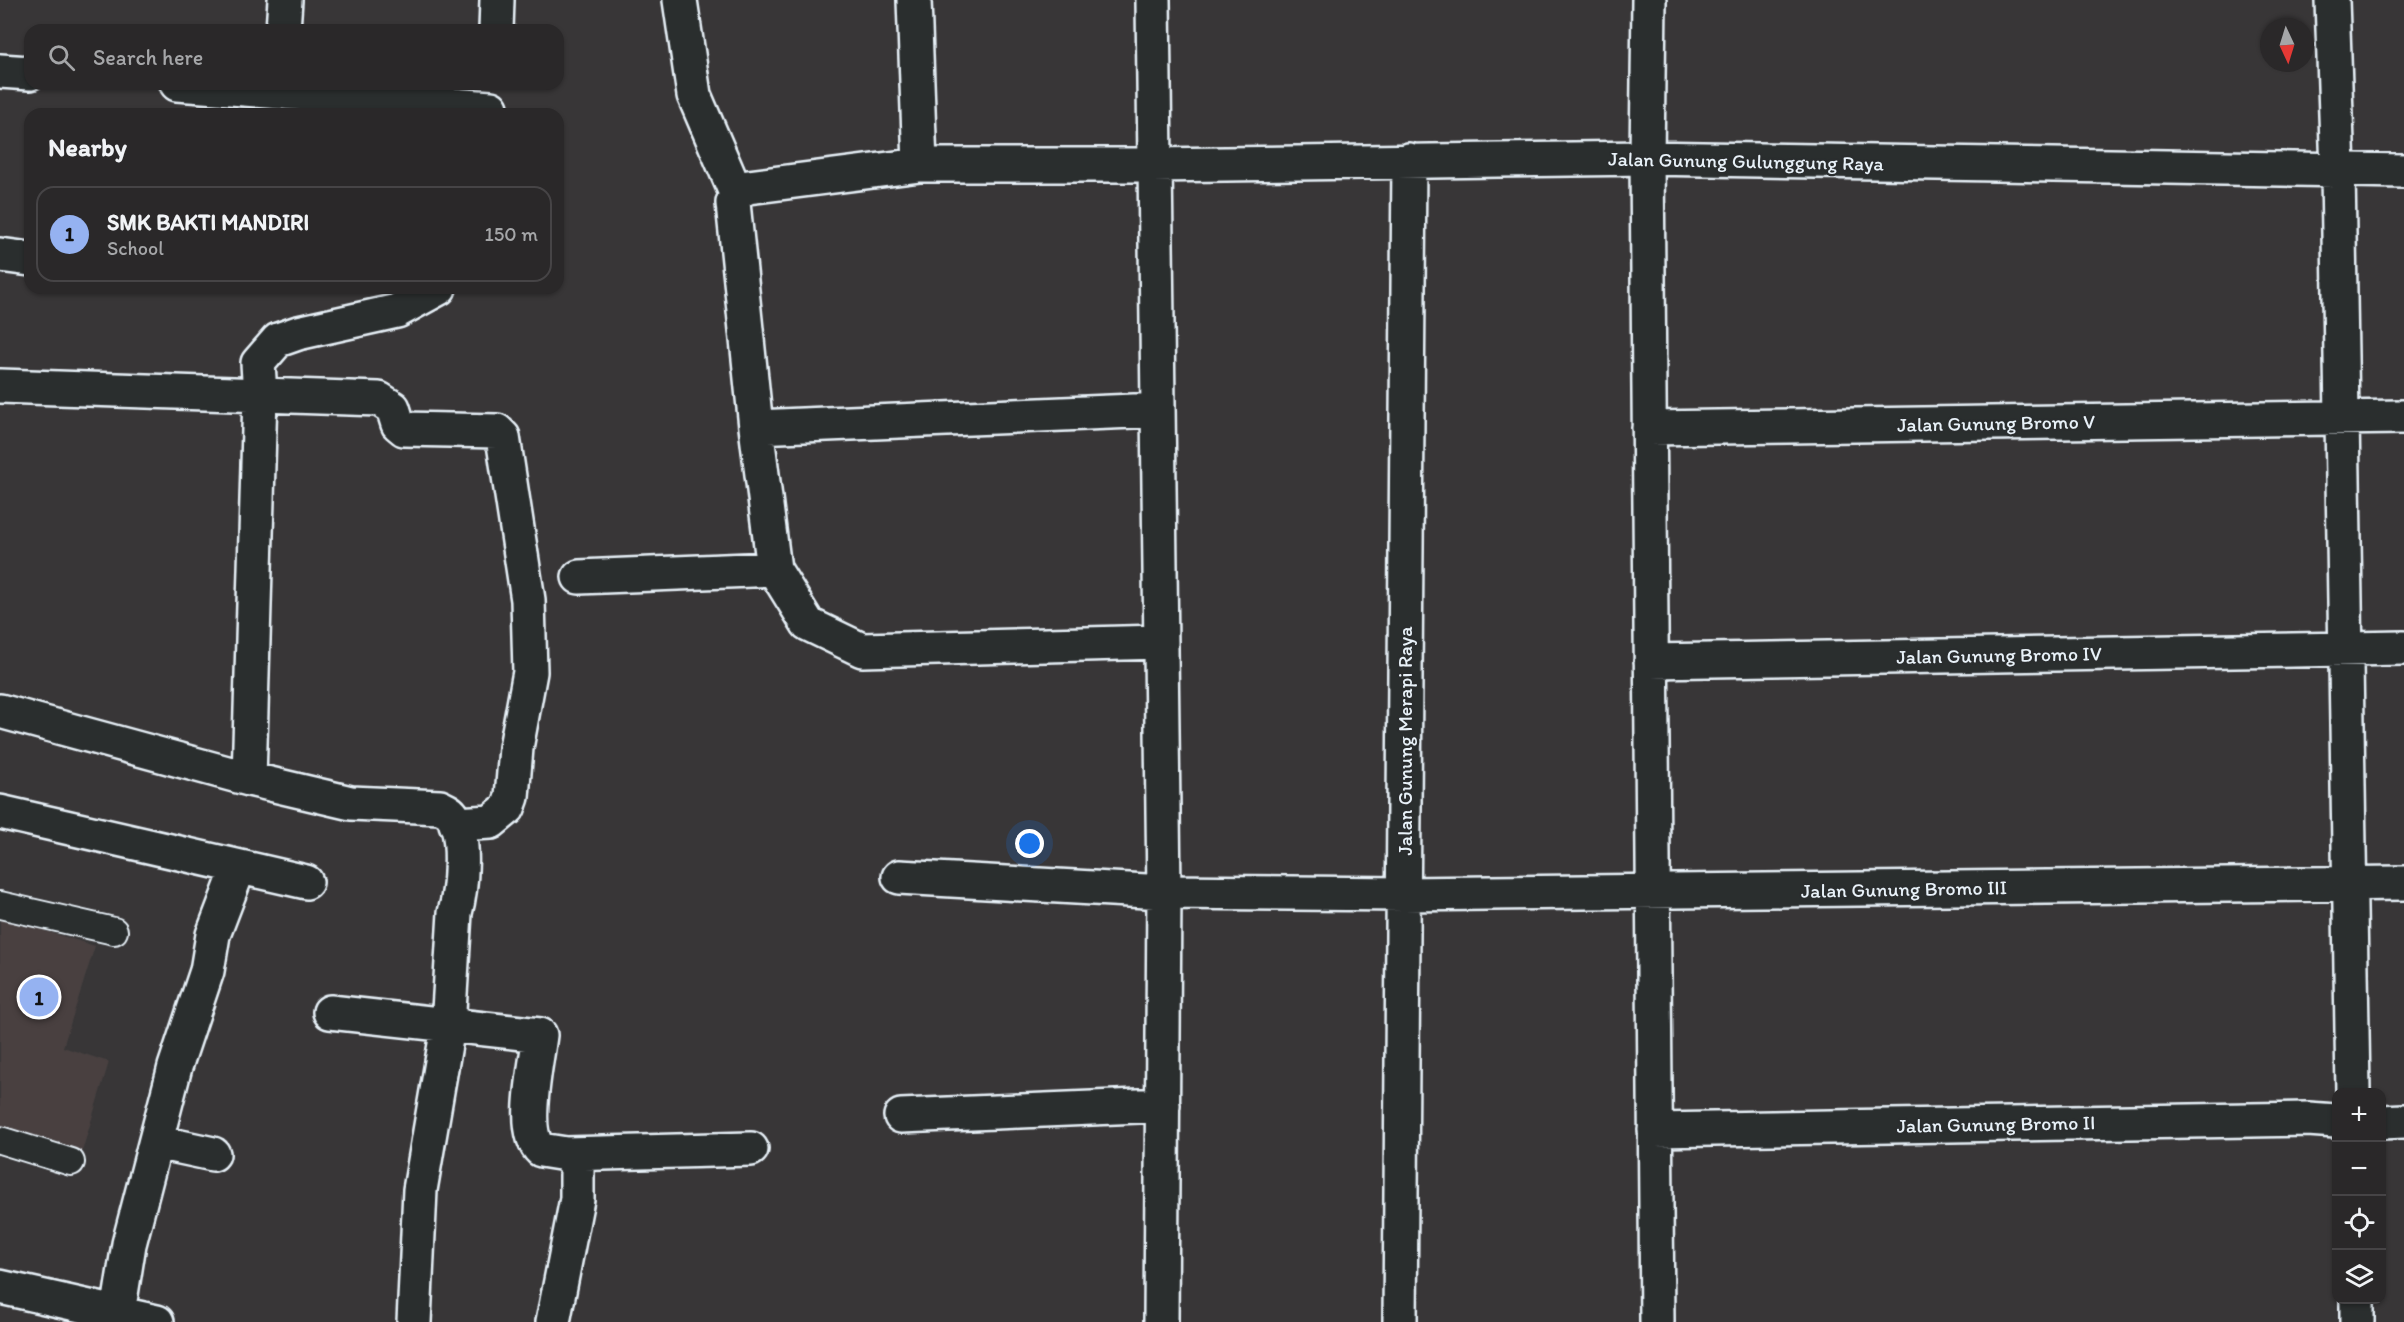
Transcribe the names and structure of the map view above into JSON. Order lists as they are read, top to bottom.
{
  "streets": {
    "street": [
      "Jalan Gunung Gulunggung Raya",
      "Jalan Gunung Bromo V",
      "Jalan Gunung Bromo IV",
      "Jalan Gunung Merapi Raya",
      "Jalan Gunung Bromo III",
      "Jalan Gunung Bromo II"
    ]
  },
  "crossings": [
    ["Jalan Gunung Gulunggung Raya", "Jalan Gunung Merapi Raya"],
    ["Jalan Gunung Merapi Raya", "Jalan Gunung Bromo III"]
  ],
  "north": "bottom",
  "page": {
    "search": "Search here",
    "heading": "Nearby",
    "list": [
      {
        "mark": "1",
        "name": "SMK BAKTI MANDIRI",
        "note": "School",
        "value": "150 m"
      }
    ],
    "pins": "1",
    "map_buttons": ["+", "−"]
  }
}
